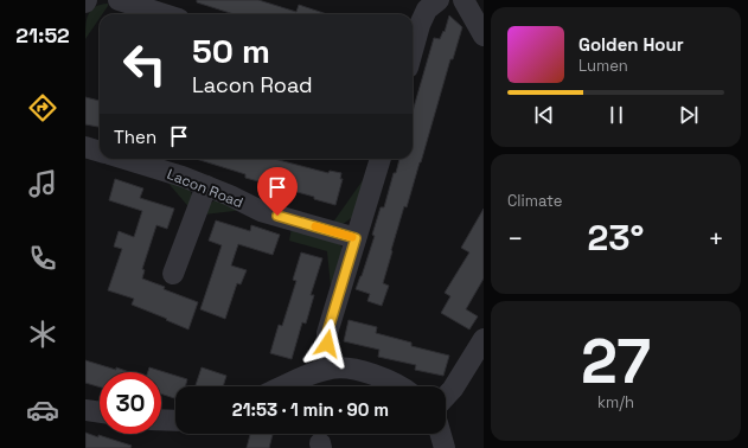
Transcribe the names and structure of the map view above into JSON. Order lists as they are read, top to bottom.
{
  "streets": {
    "street": ["Lacon Road"]
  },
  "page": {
    "tabs": "21:52",
    "turn": ["50 m", "Lacon Road"],
    "song": ["Golden Hour", "Lumen"],
    "then": "Then",
    "tile": [
      "Climate",
      ["27", "km/h"]
    ],
    "heat": ["−", "23°", "+"],
    "limit": "30",
    "trip": "21:53 · 1 min · 90 m"
  }
}
